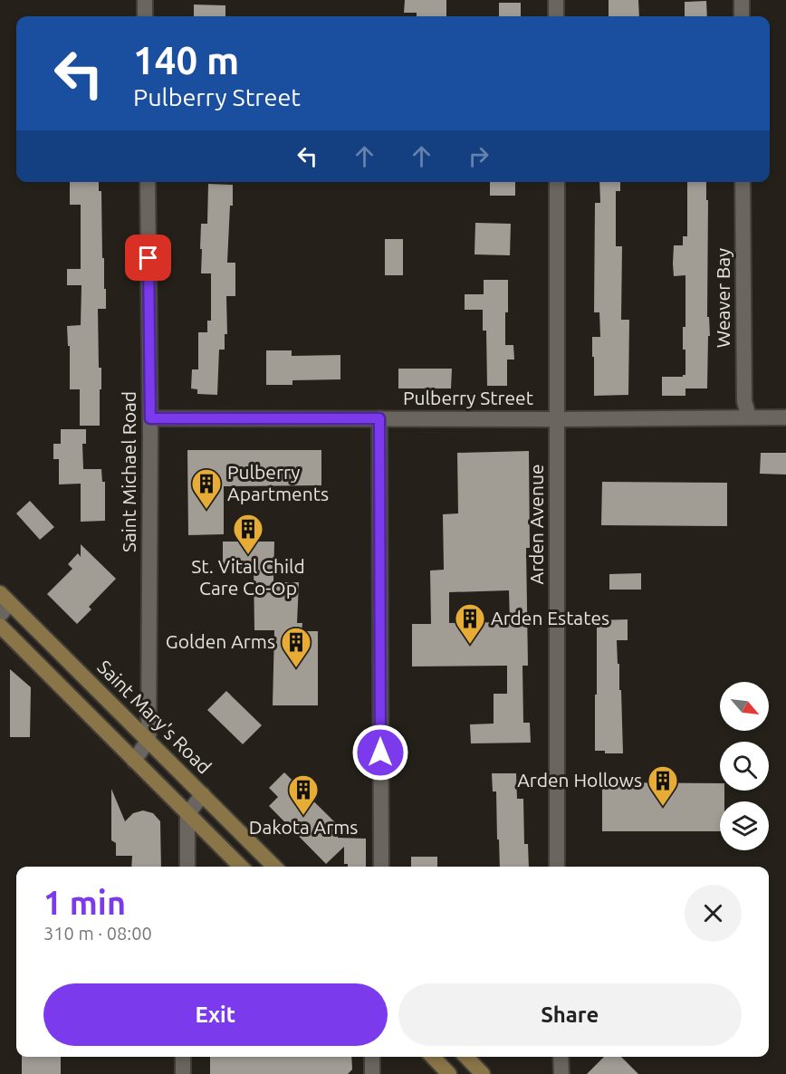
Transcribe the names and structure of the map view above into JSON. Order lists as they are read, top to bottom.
{
  "streets": {
    "main road": ["Saint Mary's Road"],
    "street": [
      "Weaver Bay",
      "Pulberry Street",
      "Saint Michael Road",
      "Arden Avenue"
    ]
  },
  "crossings": [
    ["Weaver Bay", "Pulberry Street"],
    ["Pulberry Street", "Saint Michael Road"],
    ["Pulberry Street", "Arden Avenue"],
    ["Saint Michael Road", "Saint Mary's Road"]
  ],
  "places": {
    "building": [
      "Pulberry Apartments",
      "St. Vital Child Care Co-Op",
      "Arden Estates",
      "Golden Arms",
      "Arden Hollows",
      "Dakota Arms"
    ]
  },
  "north": "bottom right",
  "page": {
    "turn": ["140 m", "Pulberry Street"],
    "heading": ["1 min", "310 m · 08:00"],
    "buttons": ["Exit", "Share"]
  }
}
